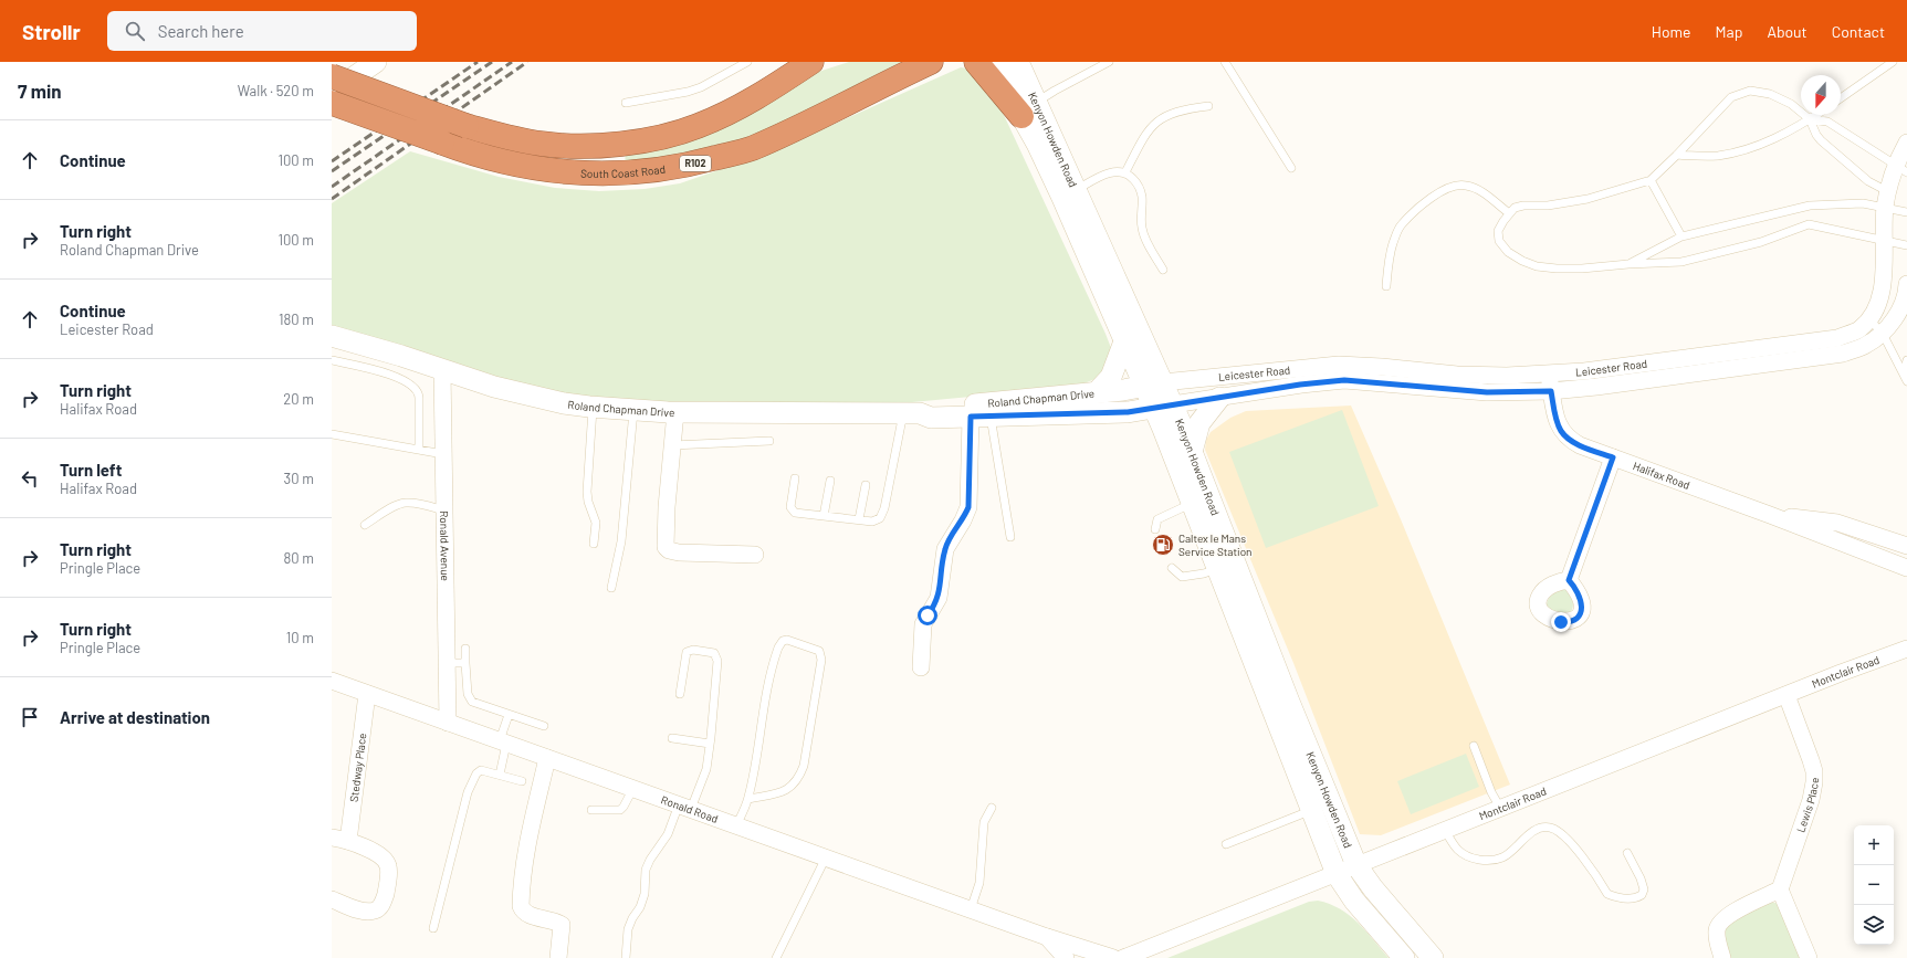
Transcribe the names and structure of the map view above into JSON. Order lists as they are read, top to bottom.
{
  "streets": {
    "highway": ["R102", "South Coast Road"],
    "street": [
      "Kenyon Howden Road",
      "Leicester Road",
      "Roland Chapman Drive",
      "Halifax Road",
      "Ronald Avenue",
      "Montclair Road",
      "Stedway Place",
      "Lewis Place",
      "Ronald Road"
    ]
  },
  "crossings": [
    ["Kenyon Howden Road", "Leicester Road"],
    ["Kenyon Howden Road", "Roland Chapman Drive"],
    ["Kenyon Howden Road", "Montclair Road"],
    ["Leicester Road", "Roland Chapman Drive"],
    ["Leicester Road", "Halifax Road"],
    ["Roland Chapman Drive", "Ronald Avenue"],
    ["Ronald Avenue", "Ronald Road"],
    ["Montclair Road", "Lewis Place"],
    ["Stedway Place", "Ronald Road"]
  ],
  "places": {
    "fuel station": ["Caltex le Mans Service Station"]
  },
  "north": "bottom",
  "page": {
    "header": "Strollr",
    "search": "Search here",
    "nav": [
      "Home",
      "Map",
      "About",
      "Contact"
    ],
    "heading": ["7 min", "Walk · 520 m"],
    "list": [
      ["Continue", "100 m"],
      ["Turn right", "Roland Chapman Drive", "100 m"],
      ["Continue", "Leicester Road", "180 m"],
      ["Turn right", "Halifax Road", "20 m"],
      ["Turn left", "Halifax Road", "30 m"],
      ["Turn right", "Pringle Place", "80 m"],
      ["Turn right", "Pringle Place", "10 m"],
      "Arrive at destination"
    ],
    "map_buttons": ["+", "−"]
  }
}
